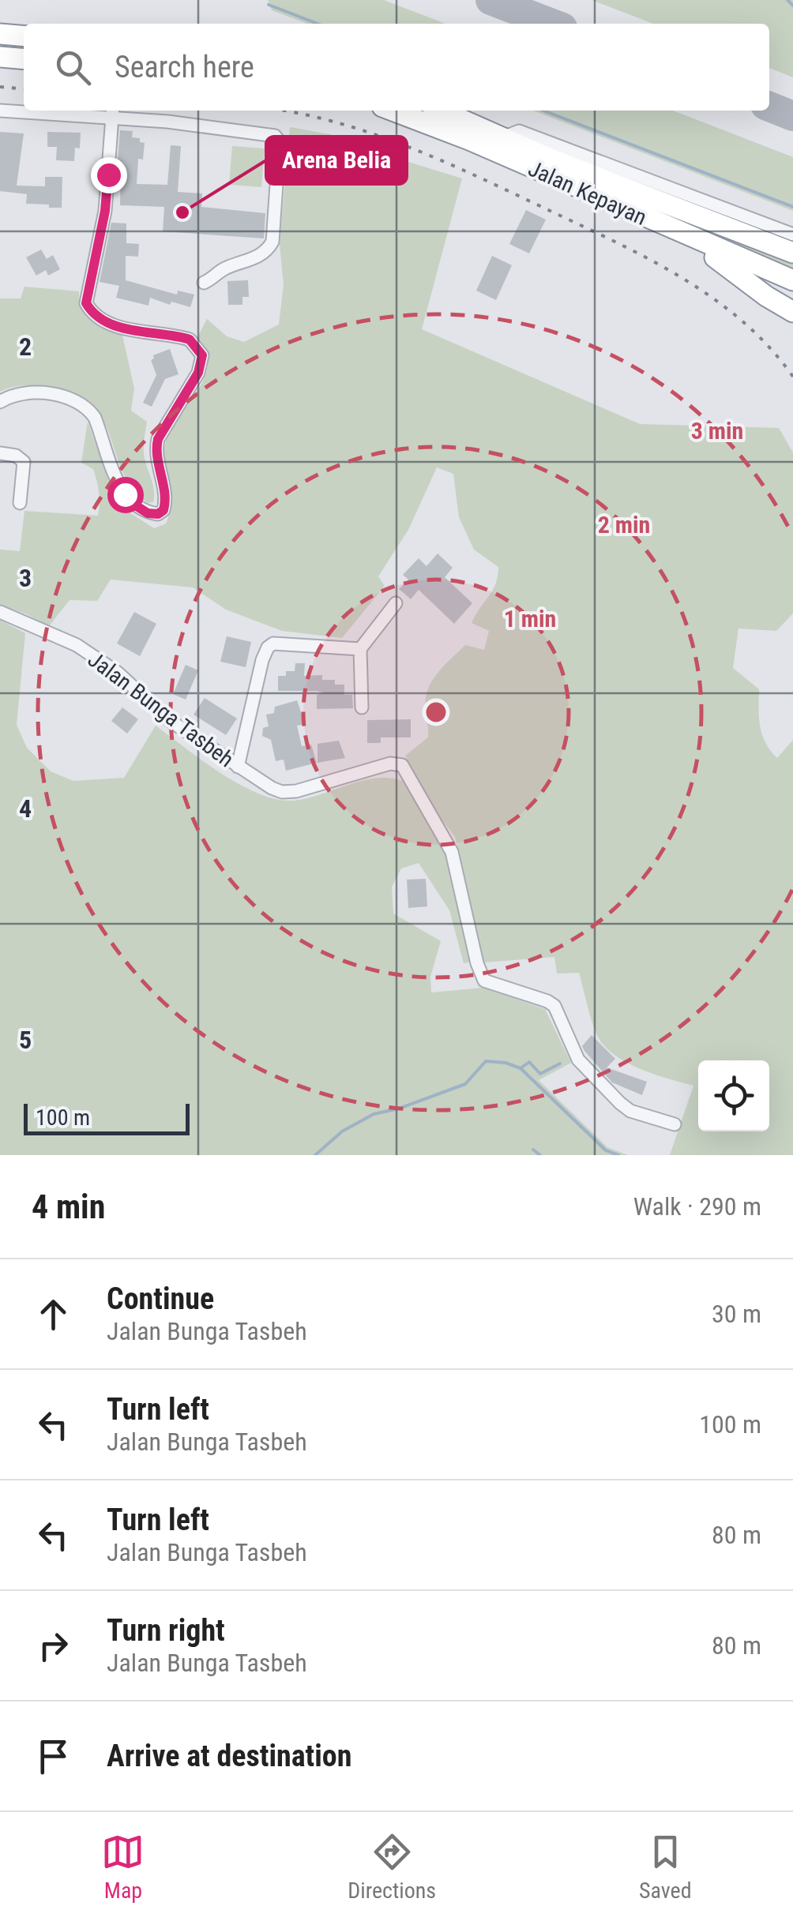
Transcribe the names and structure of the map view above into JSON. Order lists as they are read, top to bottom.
{
  "streets": {
    "highway": ["Jalan Kepayan"],
    "street": ["Jalan Bunga Tasbeh"]
  },
  "places": ["Arena Belia"],
  "scale_bar": "100 m",
  "page": {
    "search": "Search here",
    "scale": "100 m",
    "heading": ["4 min", "Walk · 290 m"],
    "list": [
      ["Continue", "Jalan Bunga Tasbeh", "30 m"],
      ["Turn left", "Jalan Bunga Tasbeh", "100 m"],
      ["Turn left", "Jalan Bunga Tasbeh", "80 m"],
      ["Turn right", "Jalan Bunga Tasbeh", "80 m"],
      "Arrive at destination"
    ],
    "nav": ["Map", "Directions", "Saved"]
  },
  "grid": {
    "rows": [
      "2",
      "3",
      "4",
      "5"
    ]
  },
  "rings": ["3 min", "2 min", "1 min"]
}
